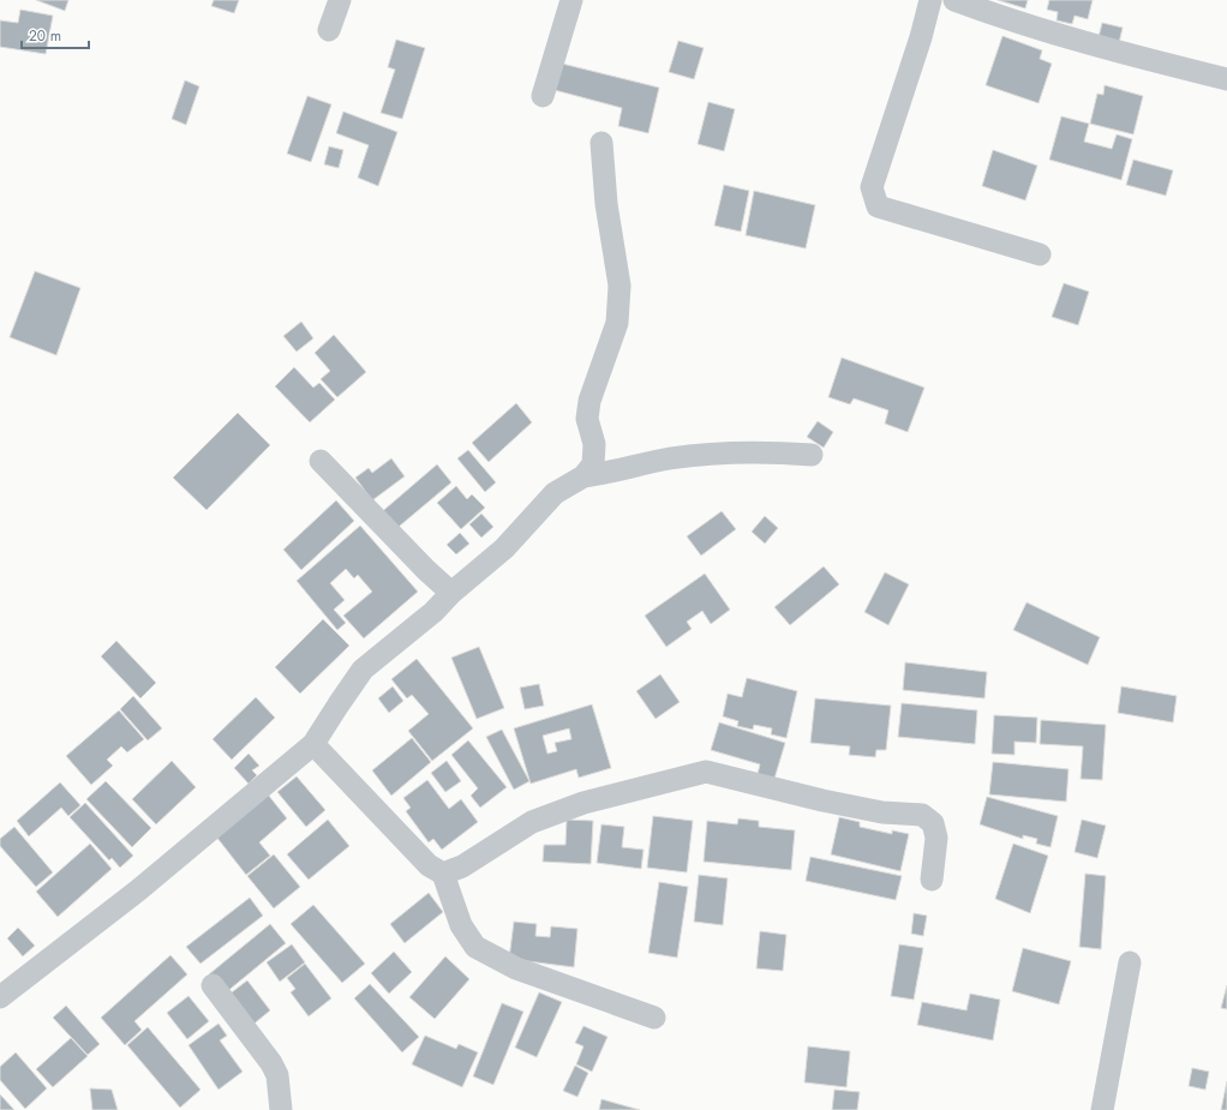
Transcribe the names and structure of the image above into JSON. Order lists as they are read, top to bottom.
{
  "scale_bar": "20 m"
}
